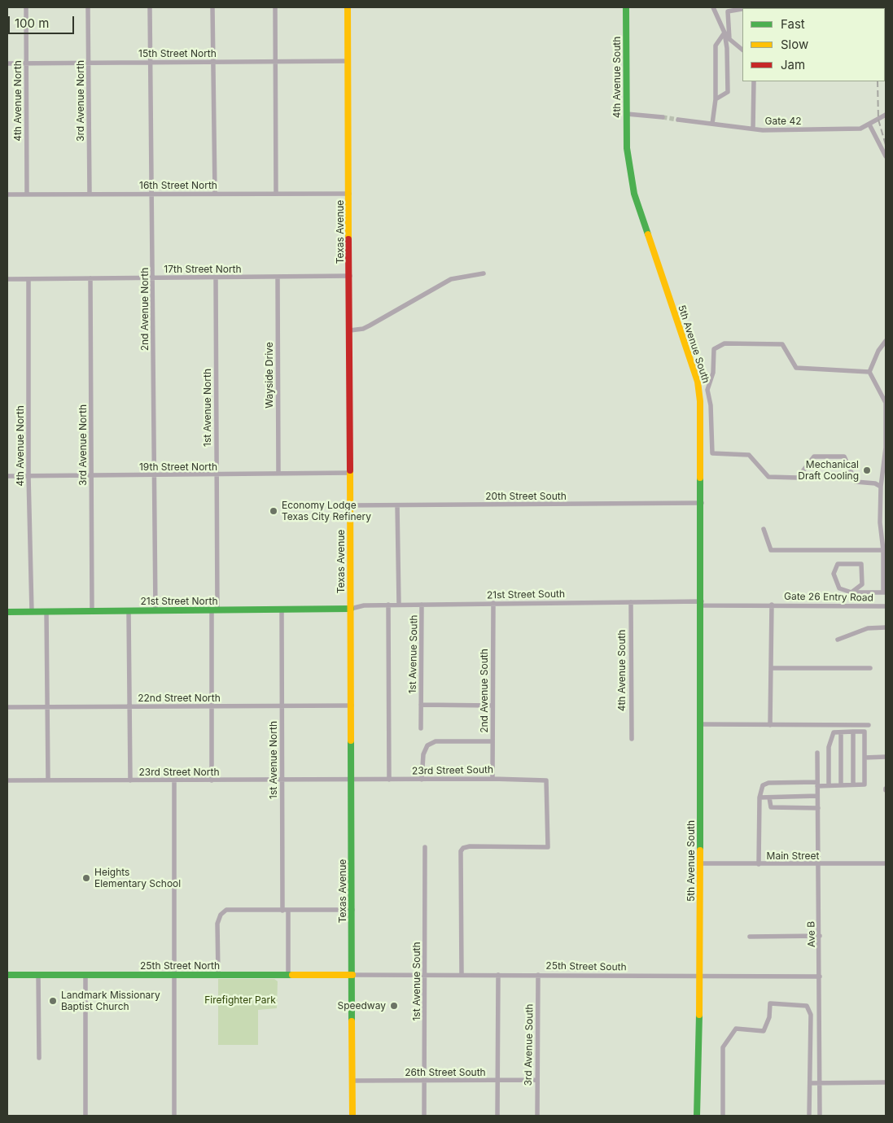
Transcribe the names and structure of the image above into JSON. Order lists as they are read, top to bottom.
{
  "streets": {
    "street": [
      "15th Street North",
      "4th Avenue South",
      "4th Avenue North",
      "3rd Avenue North",
      "Gate 42",
      "16th Street North",
      "Texas Avenue",
      "17th Street North",
      "2nd Avenue North",
      "5th Avenue South",
      "Wayside Drive",
      "1st Avenue North",
      "19th Street North",
      "20th Street South",
      "21st Street South",
      "Gate 26 Entry Road",
      "21st Street North",
      "1st Avenue South",
      "2nd Avenue South",
      "22nd Street North",
      "23rd Street South",
      "23rd Street North",
      "Main Street",
      "Ave B",
      "25th Street North",
      "25th Street South",
      "3rd Avenue South",
      "26th Street South"
    ]
  },
  "crossings": [
    ["15th Street North", "4th Avenue North"],
    ["15th Street North", "3rd Avenue North"],
    ["15th Street North", "Texas Avenue"],
    ["15th Street North", "2nd Avenue North"],
    ["4th Avenue South", "5th Avenue South"],
    ["4th Avenue South", "21st Street South"],
    ["4th Avenue North", "16th Street North"],
    ["4th Avenue North", "17th Street North"],
    ["4th Avenue North", "19th Street North"],
    ["4th Avenue North", "21st Street North"],
    ["3rd Avenue North", "16th Street North"],
    ["3rd Avenue North", "17th Street North"],
    ["3rd Avenue North", "19th Street North"],
    ["3rd Avenue North", "21st Street North"],
    ["16th Street North", "Texas Avenue"],
    ["16th Street North", "2nd Avenue North"],
    ["Texas Avenue", "17th Street North"],
    ["Texas Avenue", "19th Street North"],
    ["Texas Avenue", "20th Street South"],
    ["Texas Avenue", "21st Street South"],
    ["Texas Avenue", "21st Street North"],
    ["Texas Avenue", "22nd Street North"],
    ["Texas Avenue", "23rd Street South"],
    ["Texas Avenue", "23rd Street North"],
    ["Texas Avenue", "25th Street North"],
    ["Texas Avenue", "25th Street South"],
    ["Texas Avenue", "26th Street South"],
    ["17th Street North", "2nd Avenue North"],
    ["17th Street North", "Wayside Drive"],
    ["17th Street North", "1st Avenue North"],
    ["2nd Avenue North", "19th Street North"],
    ["2nd Avenue North", "21st Street North"],
    ["5th Avenue South", "20th Street South"],
    ["5th Avenue South", "21st Street South"],
    ["5th Avenue South", "Main Street"],
    ["5th Avenue South", "25th Street South"],
    ["Wayside Drive", "19th Street North"],
    ["1st Avenue North", "19th Street North"],
    ["1st Avenue North", "21st Street North"],
    ["1st Avenue North", "22nd Street North"],
    ["1st Avenue North", "23rd Street North"],
    ["21st Street South", "Gate 26 Entry Road"],
    ["21st Street South", "21st Street North"],
    ["21st Street South", "1st Avenue South"],
    ["21st Street South", "2nd Avenue South"],
    ["1st Avenue South", "25th Street South"],
    ["1st Avenue South", "26th Street South"],
    ["2nd Avenue South", "23rd Street South"],
    ["23rd Street South", "23rd Street North"],
    ["23rd Street South", "25th Street South"],
    ["Main Street", "Ave B"],
    ["Ave B", "25th Street South"],
    ["25th Street North", "25th Street South"],
    ["25th Street South", "3rd Avenue South"],
    ["3rd Avenue South", "26th Street South"]
  ],
  "parks": ["Firefighter Park"],
  "places": [
    "Mechanical Draft Cooling",
    "Economy Lodge Texas City Refinery",
    "Heights Elementary School",
    "Landmark Missionary Baptist Church",
    "Speedway"
  ],
  "legend": ["Fast", "Slow", "Jam"],
  "scale_bar": "100 m"
}
